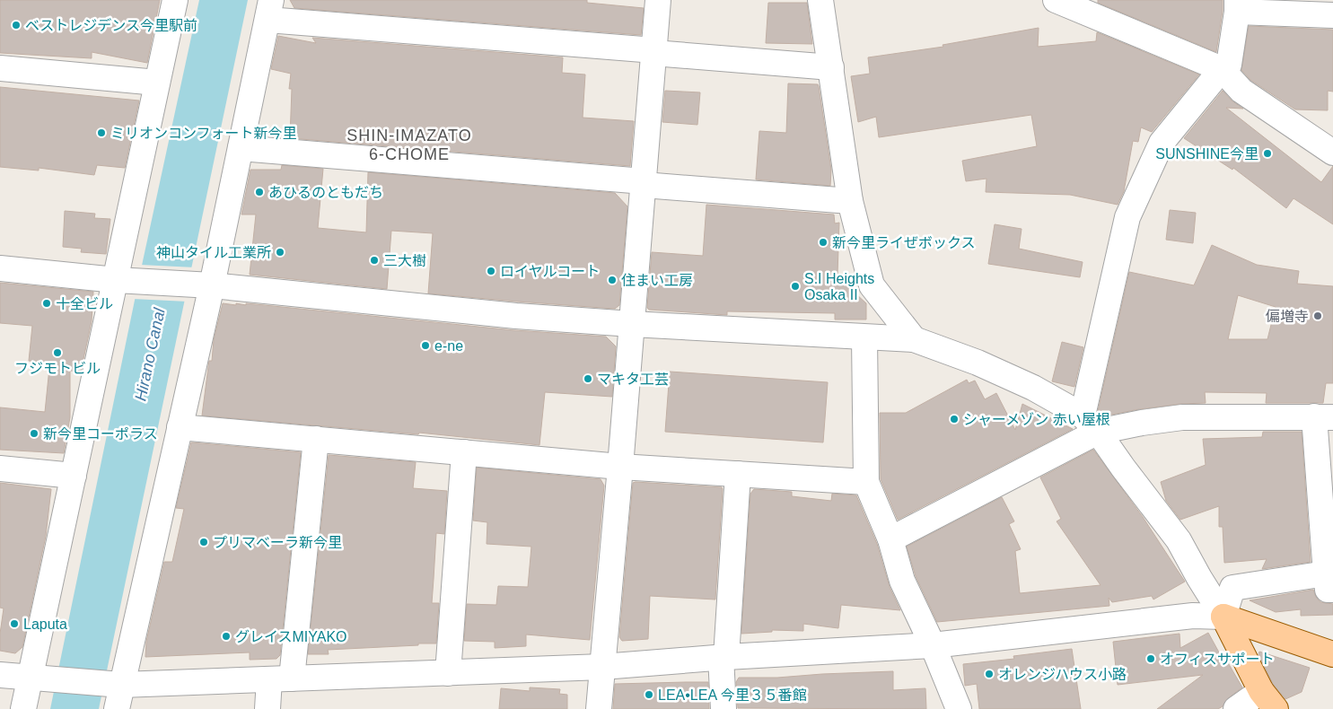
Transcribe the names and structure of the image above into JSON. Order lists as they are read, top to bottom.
{
  "districts": ["SHIN-IMAZATO 6-CHOME"],
  "water": ["Hirano Canal"],
  "places": [
    "ベストレジデンス今里駅前",
    "ミリオンコンフォート新今里",
    "SUNSHINE今里",
    "あひるのともだち",
    "新今里ライぜボックス",
    "神山タイル工業所",
    "三大樹",
    "ロイヤルコート",
    "住まい工房",
    "S.I Heights Osaka II",
    "十全ビル",
    "偏増寺",
    "e-ne",
    "フジモトビル",
    "マキタ工芸",
    "シャーメゾン 赤い屋根",
    "新今里コーポラス",
    "プリマベーラ新今里",
    "Laputa",
    "グレイスMIYAKO",
    "オフィスサポート",
    "オレンジハウス小路",
    "LEA•LEA 今里３５番館"
  ]
}
